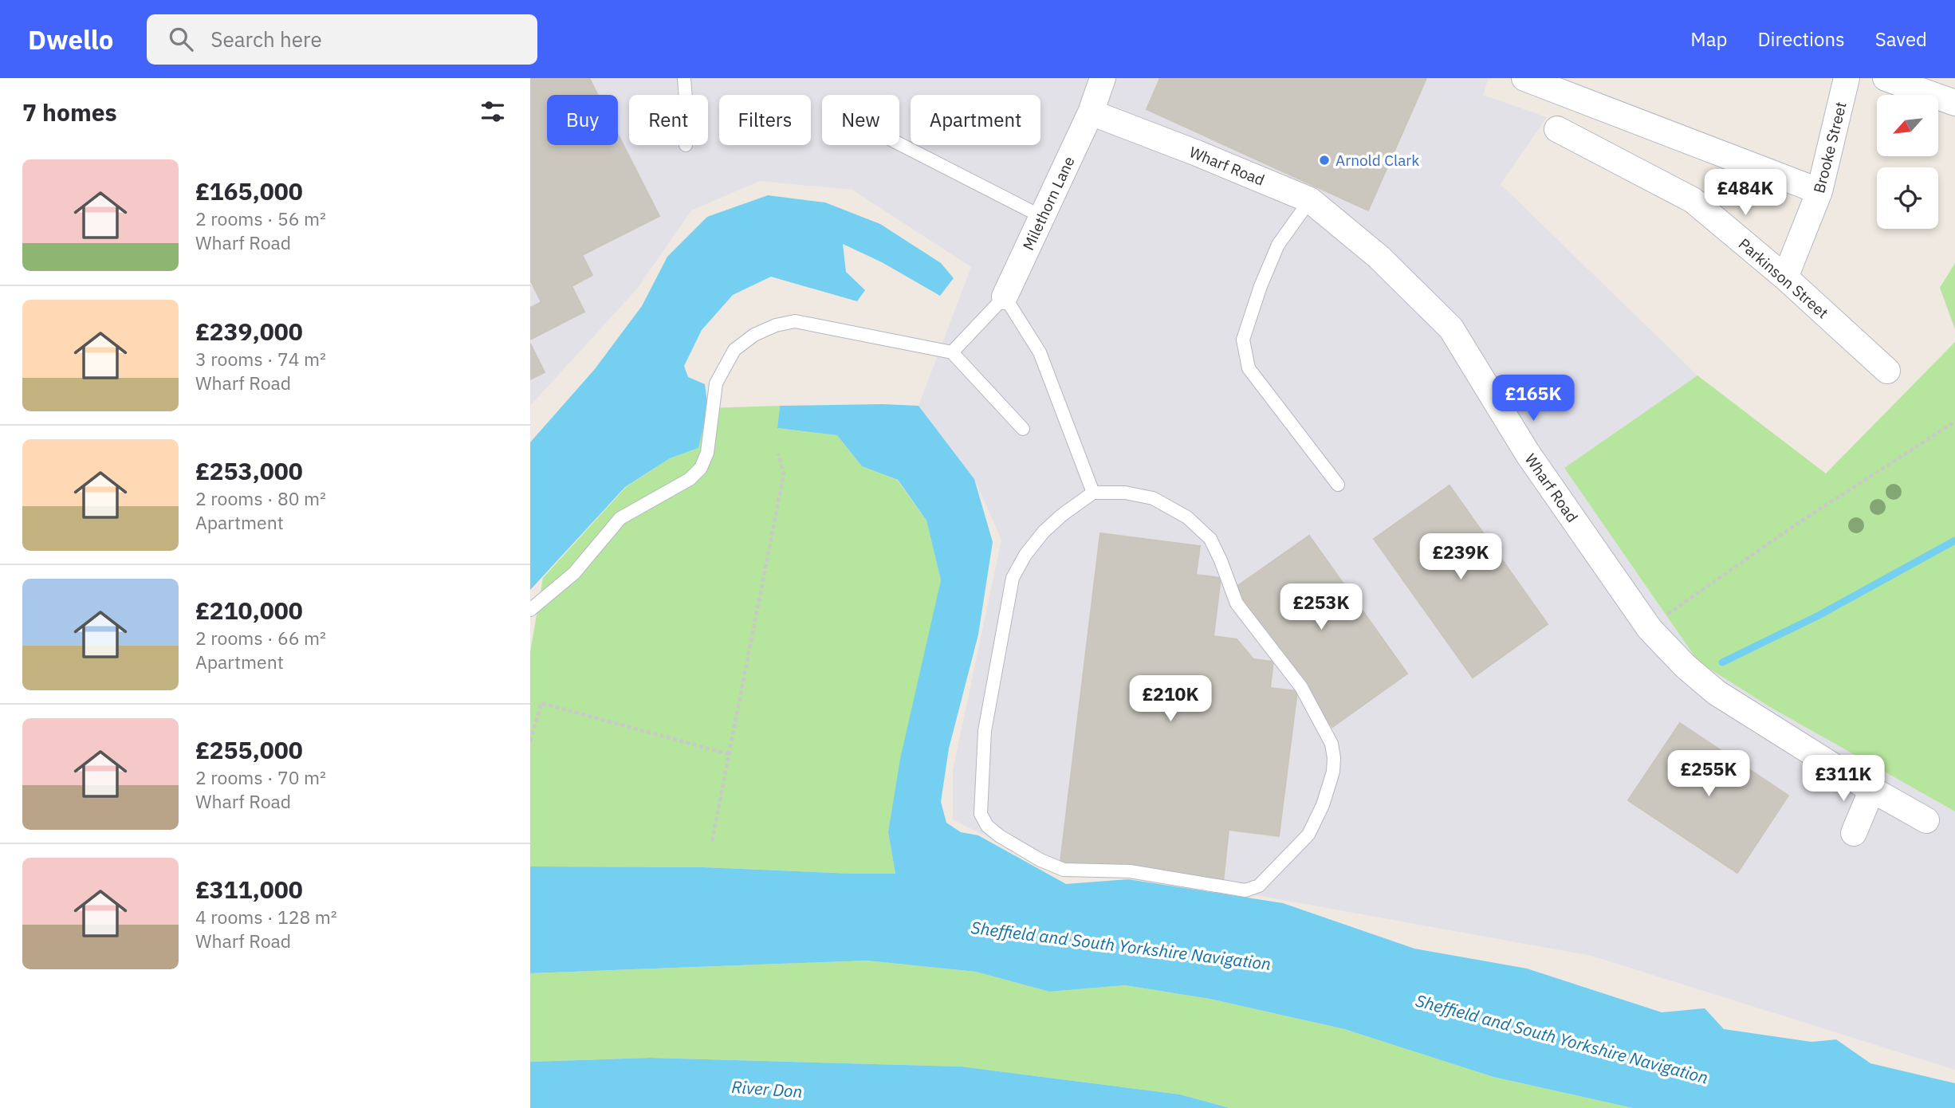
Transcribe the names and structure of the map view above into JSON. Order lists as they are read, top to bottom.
{
  "streets": {
    "street": [
      "Brooke Street",
      "Wharf Road",
      "Milethorn Lane",
      "Parkinson Street"
    ]
  },
  "crossings": [
    ["Brooke Street", "Parkinson Street"],
    ["Wharf Road", "Milethorn Lane"]
  ],
  "water": ["Sheffield and South Yorkshire Navigation", "River Don"],
  "places": ["Arnold Clark"],
  "north": "bottom left",
  "page": {
    "header": "Dwello",
    "search": "Search here",
    "nav": ["Map", "Directions", "Saved"],
    "heading": "7 homes",
    "chip": [
      "Buy",
      "Rent",
      "Filters",
      "New",
      "Apartment"
    ],
    "list": [
      {
        "name": "£165,000",
        "note": "2 rooms · 56 m² · Wharf Road"
      },
      {
        "name": "£239,000",
        "note": "3 rooms · 74 m² · Wharf Road"
      },
      {
        "name": "£253,000",
        "note": "2 rooms · 80 m² · Apartment"
      },
      {
        "name": "£210,000",
        "note": "2 rooms · 66 m² · Apartment"
      },
      {
        "name": "£255,000",
        "note": "2 rooms · 70 m² · Wharf Road"
      },
      {
        "name": "£311,000",
        "note": "4 rooms · 128 m² · Wharf Road"
      }
    ],
    "price": [
      "£484K",
      "£165K",
      "£239K",
      "£253K",
      "£210K",
      "£255K",
      "£311K"
    ]
  }
}
